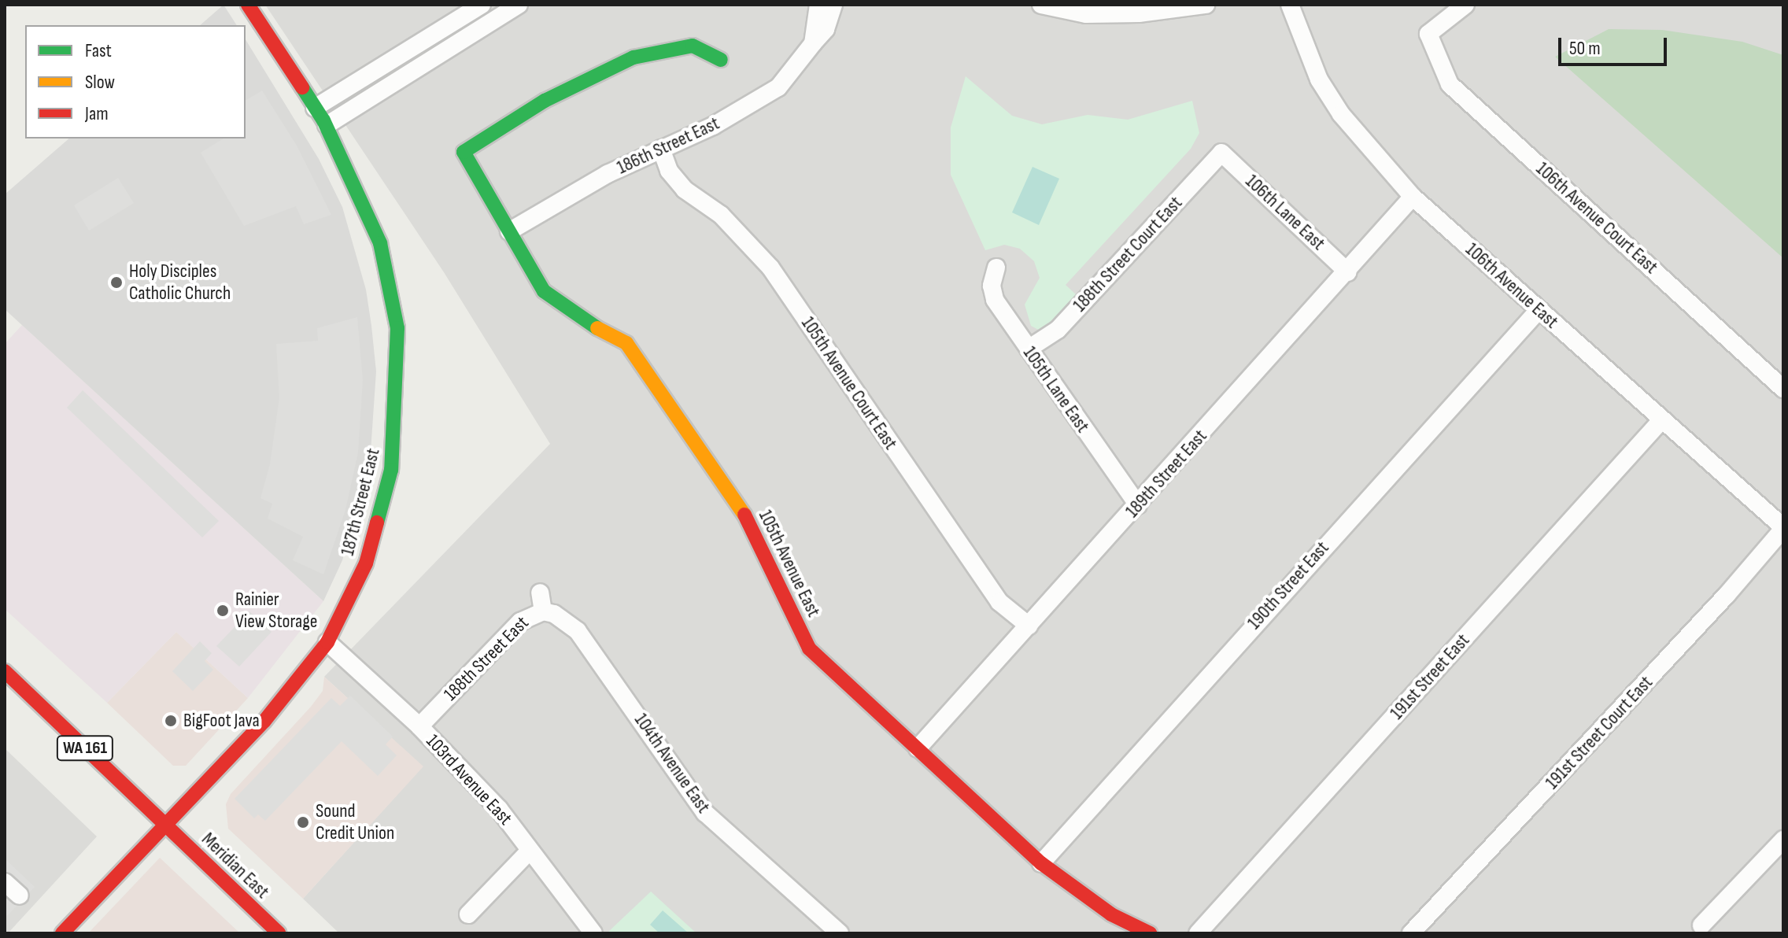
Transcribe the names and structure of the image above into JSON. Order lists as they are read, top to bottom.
{
  "streets": {
    "street": [
      "186th Street East",
      "106th Lane East",
      "106th Avenue Court East",
      "188th Street Court East",
      "106th Avenue East",
      "105th Avenue Court East",
      "105th Lane East",
      "189th Street East",
      "187th Street East",
      "105th Avenue East",
      "190th Street East",
      "188th Street East",
      "191st Street East",
      "191st Street Court East",
      "WA 161",
      "104th Avenue East",
      "103rd Avenue East",
      "Meridian East"
    ]
  },
  "crossings": [
    ["186th Street East", "105th Avenue Court East"],
    ["186th Street East", "105th Avenue East"],
    ["106th Lane East", "188th Street Court East"],
    ["106th Lane East", "189th Street East"],
    ["188th Street Court East", "105th Lane East"],
    ["106th Avenue East", "189th Street East"],
    ["106th Avenue East", "190th Street East"],
    ["106th Avenue East", "191st Street East"],
    ["106th Avenue East", "191st Street Court East"],
    ["105th Avenue Court East", "189th Street East"],
    ["105th Lane East", "189th Street East"],
    ["189th Street East", "105th Avenue East"],
    ["187th Street East", "WA 161"],
    ["187th Street East", "103rd Avenue East"],
    ["187th Street East", "Meridian East"],
    ["105th Avenue East", "190th Street East"],
    ["188th Street East", "104th Avenue East"],
    ["188th Street East", "103rd Avenue East"],
    ["WA 161", "Meridian East"]
  ],
  "places": [
    "Holy Disciples Catholic Church",
    "Rainier View Storage",
    "BigFoot Java",
    "Sound Credit Union"
  ],
  "legend": ["Fast", "Slow", "Jam"],
  "scale_bar": "50 m"
}
